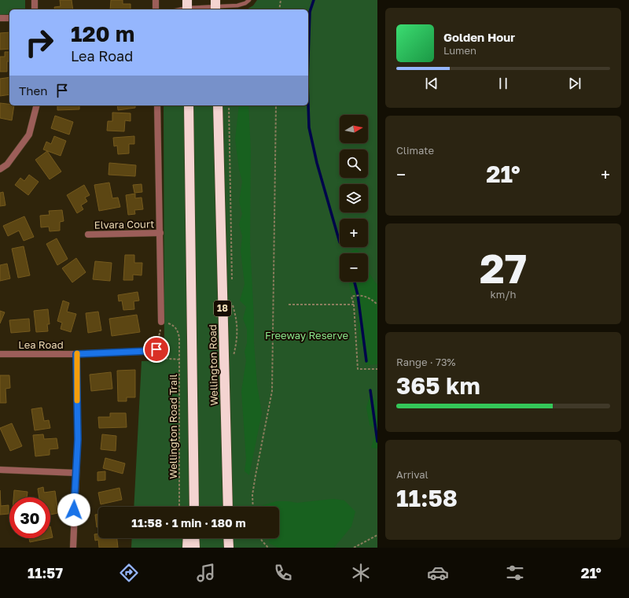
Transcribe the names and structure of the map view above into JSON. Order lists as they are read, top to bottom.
{
  "streets": {
    "highway": ["18", "Wellington Road"],
    "street": ["Elvara Court", "Lea Road"],
    "path": ["Wellington Road Trail"]
  },
  "parks": ["Freeway Reserve"],
  "north": "right",
  "page": {
    "turn": ["120 m", "Lea Road"],
    "song": ["Golden Hour", "Lumen"],
    "then": "Then",
    "map_buttons": ["+", "−"],
    "tile": [
      "Climate",
      ["27", "km/h"],
      ["Range · 73%", "365 km"],
      ["Arrival", "11:58"]
    ],
    "heat": ["−", "21°", "+"],
    "limit": "30",
    "trip": "11:58 · 1 min · 180 m",
    "tabs": ["11:57", "21°"]
  }
}
